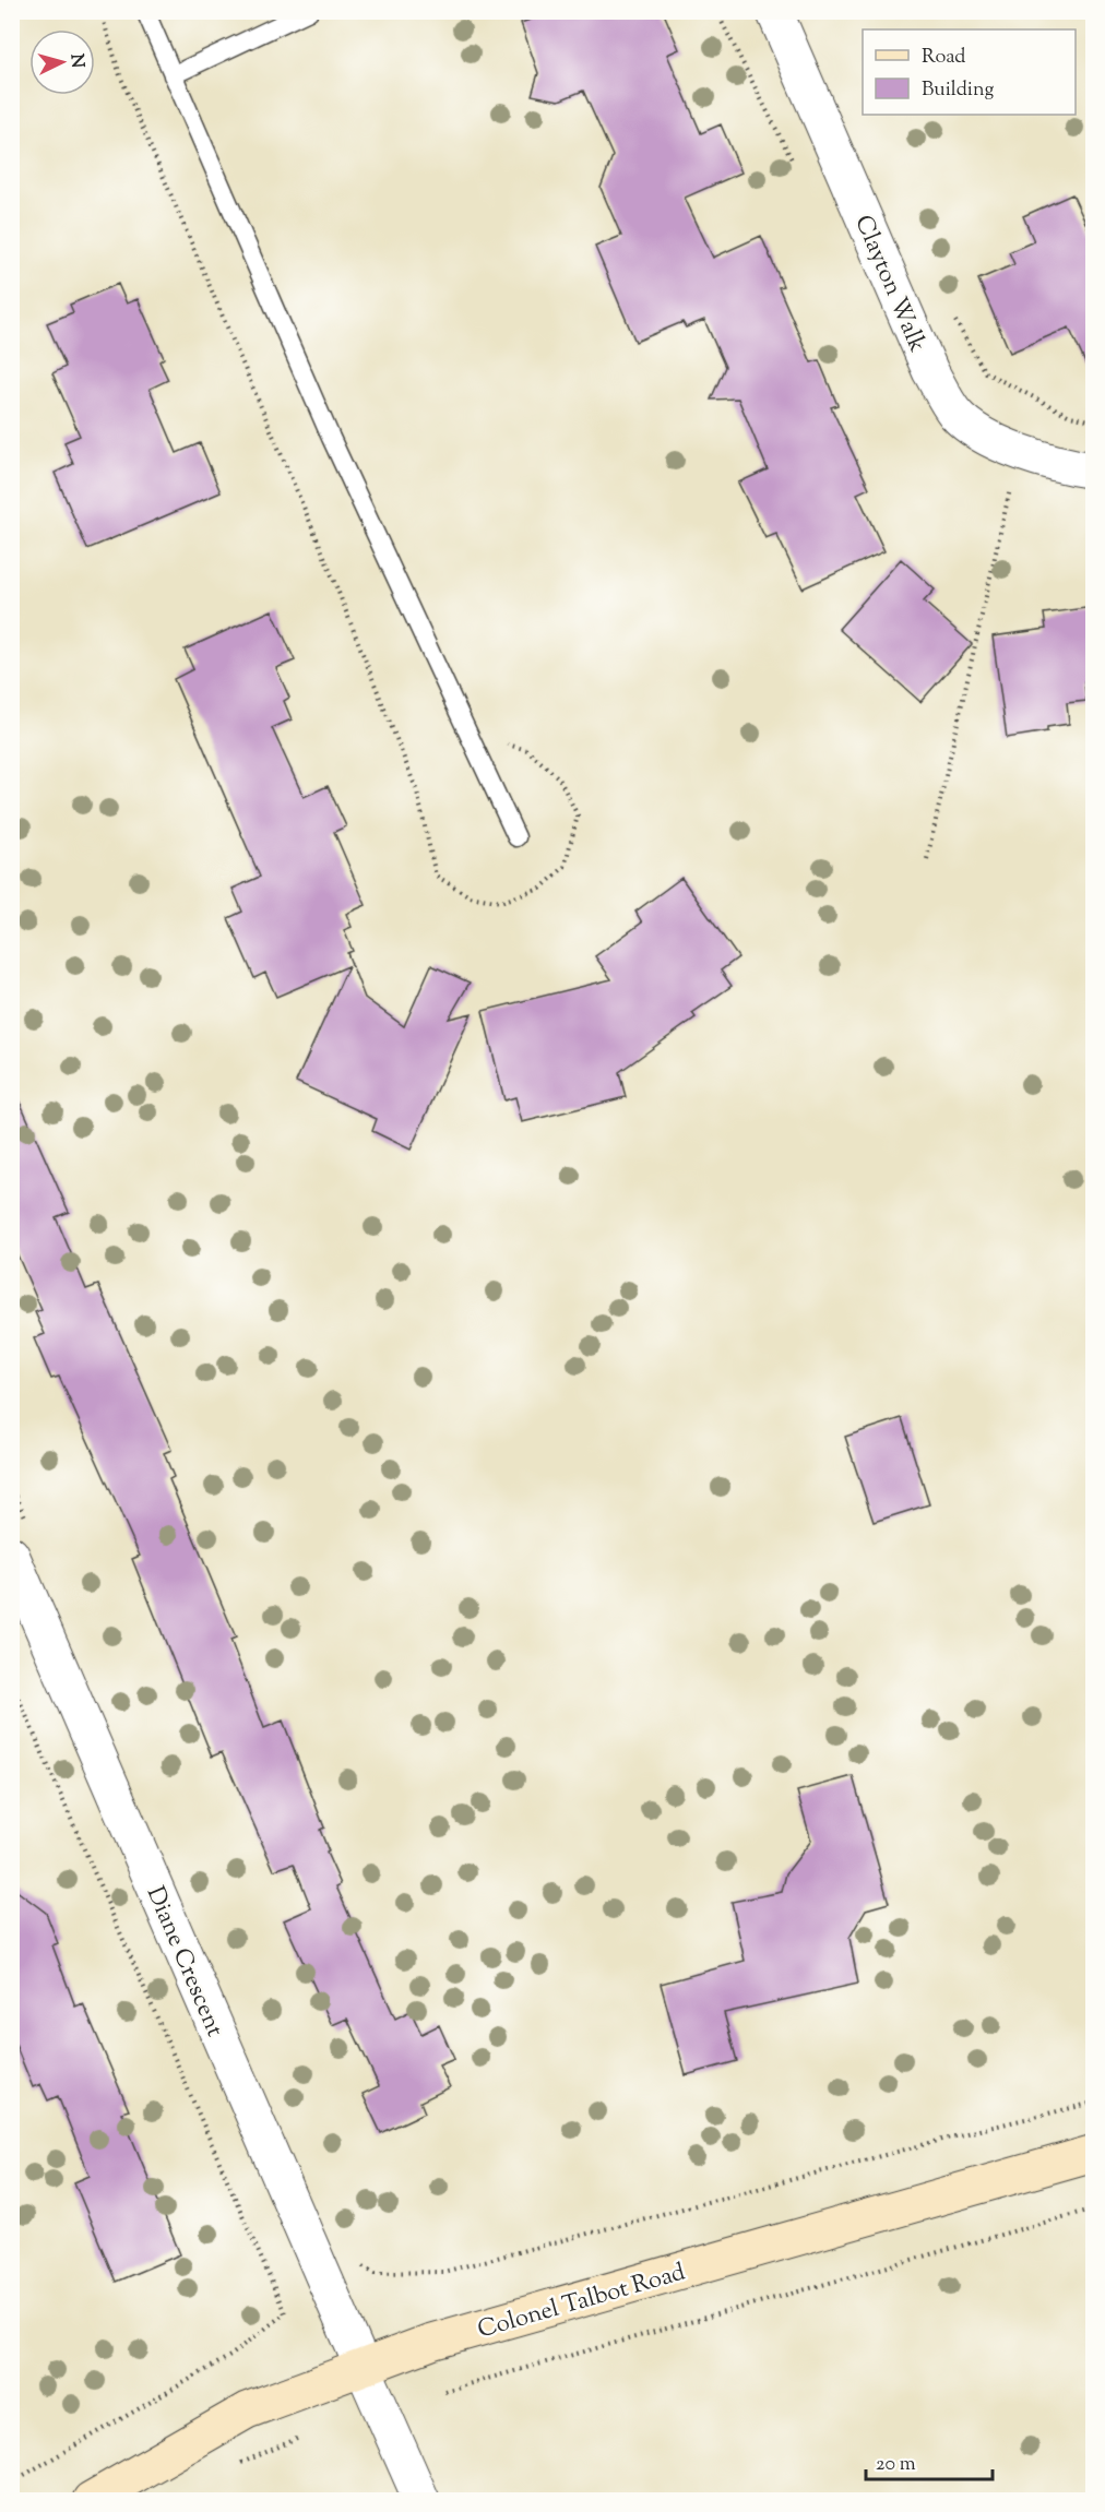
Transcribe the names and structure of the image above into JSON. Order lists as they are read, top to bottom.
{
  "streets": {
    "main road": ["Colonel Talbot Road"],
    "street": ["Clayton Walk", "Diane Crescent"]
  },
  "crossings": [
    ["Diane Crescent", "Colonel Talbot Road"]
  ],
  "legend": ["Road", "Building"],
  "scale_bar": "20 m",
  "north": "right"
}
